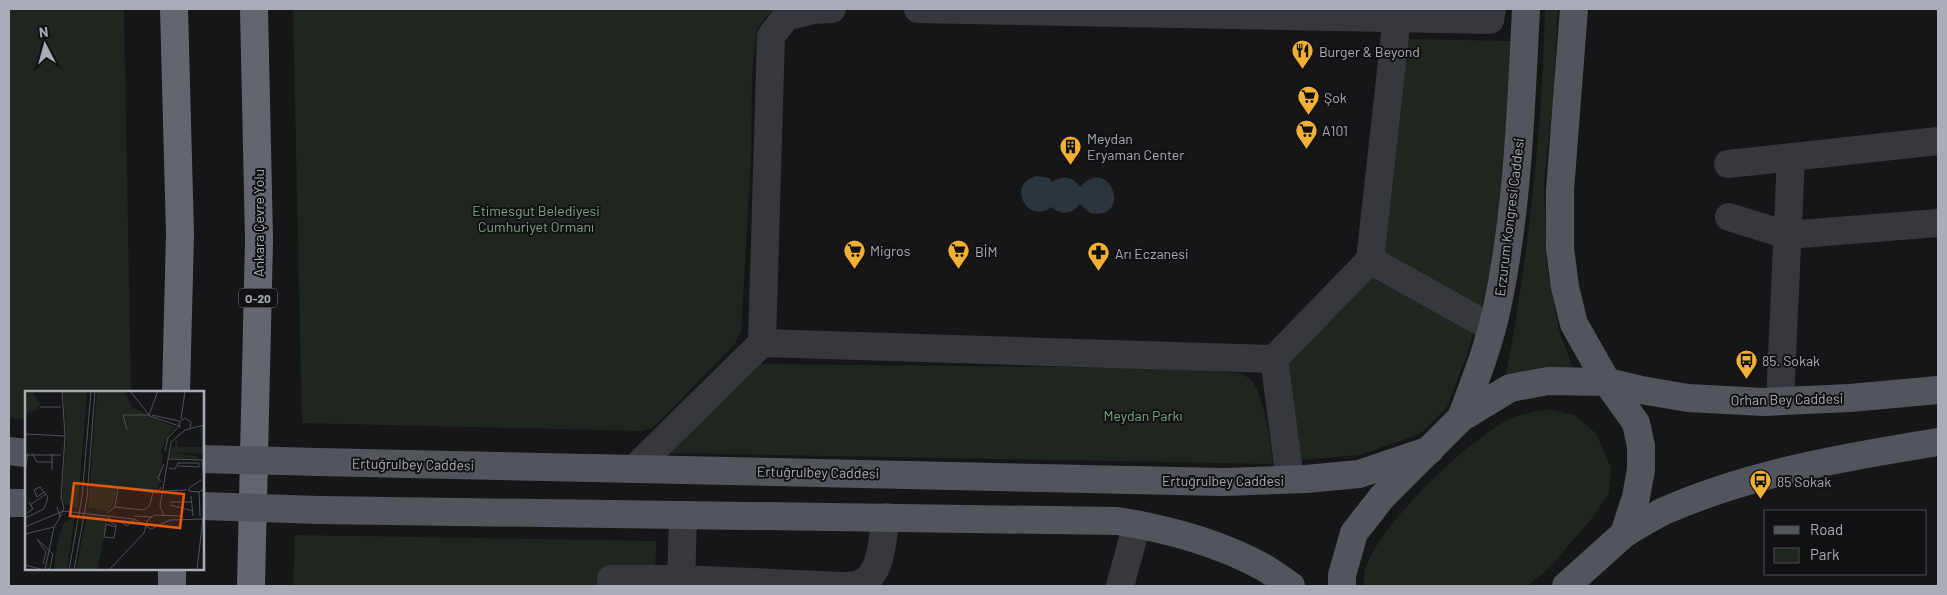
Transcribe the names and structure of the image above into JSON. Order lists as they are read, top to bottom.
{
  "streets": {
    "highway": ["Ankara Çevre Yolu", "O-20"],
    "main road": ["Erzurum Kongresi Caddesi", "Orhan Bey Caddesi", "Ertuğrulbey Caddesi"]
  },
  "crossings": [
    ["Erzurum Kongresi Caddesi", "Orhan Bey Caddesi"]
  ],
  "parks": ["Etimesgut Belediyesi Cumhuriyet Ormanı", "Meydan Parkı"],
  "places": {
    "restaurant": ["Burger & Beyond"],
    "supermarket": [
      "Şok",
      "A101",
      "Migros",
      "BİM"
    ],
    "building": ["Meydan Eryaman Center"],
    "pharmacy": ["Arı Eczanesi"],
    "bus stop": ["85. Sokak", "85 Sokak"]
  },
  "legend": ["Road", "Park"],
  "north": "top"
}
